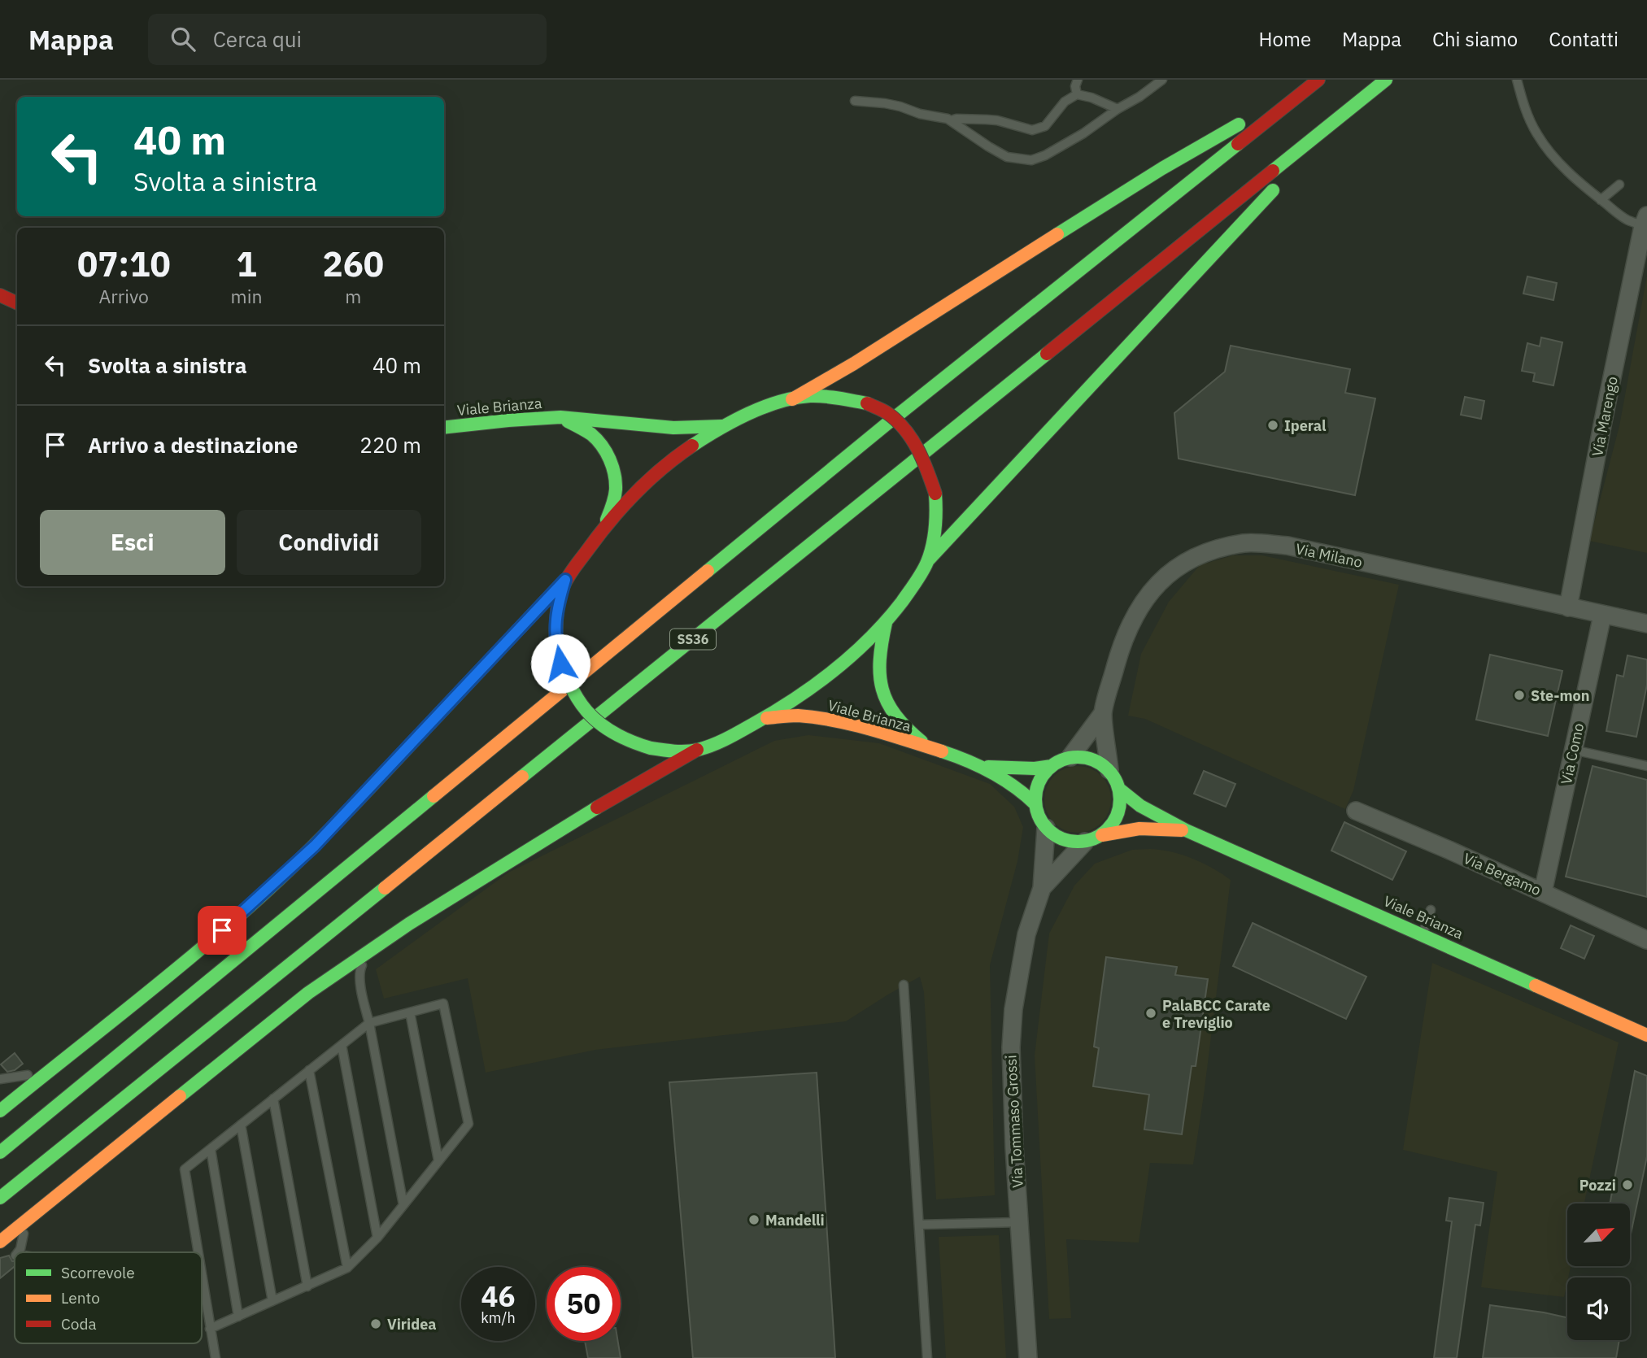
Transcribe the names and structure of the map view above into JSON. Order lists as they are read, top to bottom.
{
  "streets": {
    "main road": ["Viale Brianza", "SS36"],
    "street": [
      "Via Marengo",
      "Via Milano",
      "Via Como",
      "Via Bergamo",
      "Via Tommaso Grossi"
    ]
  },
  "crossings": [
    ["Viale Brianza", "Via Milano"],
    ["Viale Brianza", "Via Tommaso Grossi"],
    ["Via Marengo", "Via Milano"],
    ["Via Milano", "Via Como"],
    ["Via Milano", "Via Tommaso Grossi"],
    ["Via Como", "Via Bergamo"]
  ],
  "places": [
    "Iperal",
    "Ste-mon",
    "PalaBCC Carate e Treviglio",
    "Pozzi",
    "Mandelli",
    "Viridea"
  ],
  "legend": ["Scorrevole", "Lento", "Coda"],
  "north": "top right",
  "page": {
    "header": "Mappa",
    "search": "Cerca qui",
    "nav": [
      "Home",
      "Mappa",
      "Chi siamo",
      "Contatti"
    ],
    "turn": ["40 m", "Svolta a sinistra"],
    "eta": [
      "07:10",
      "Arrivo",
      "1",
      "min",
      "260",
      "m"
    ],
    "list": [
      {
        "name": "Svolta a sinistra",
        "value": "40 m"
      },
      {
        "name": "Arrivo a destinazione",
        "value": "220 m"
      }
    ],
    "buttons": ["Esci", "Condividi"],
    "speed": "46 km/h",
    "limit": "50"
  }
}
